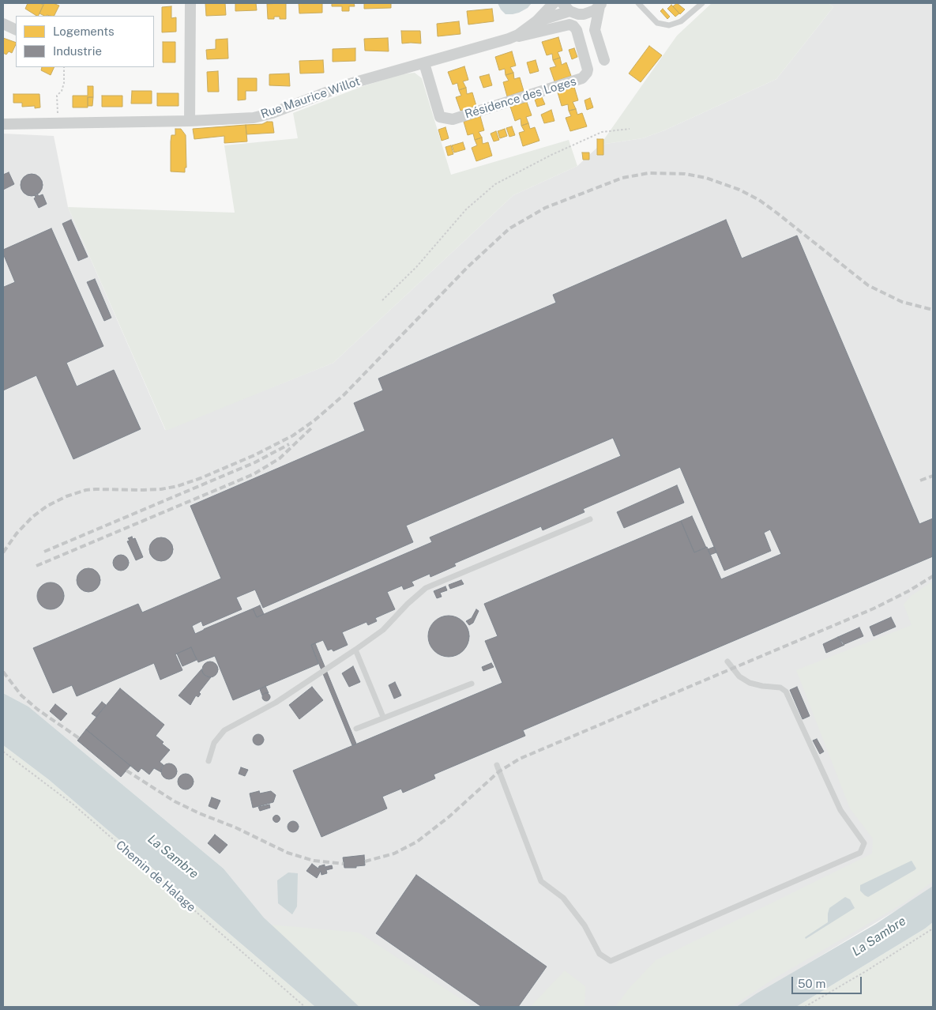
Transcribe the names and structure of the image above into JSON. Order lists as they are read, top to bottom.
{
  "streets": {
    "street": ["Rue Maurice Willot", "Résidence des Loges"],
    "path": ["Chemin de Halage"]
  },
  "crossings": [
    ["Rue Maurice Willot", "Résidence des Loges"]
  ],
  "water": ["La Sambre"],
  "legend": ["Logements", "Industrie"],
  "scale_bar": "50 m"
}
